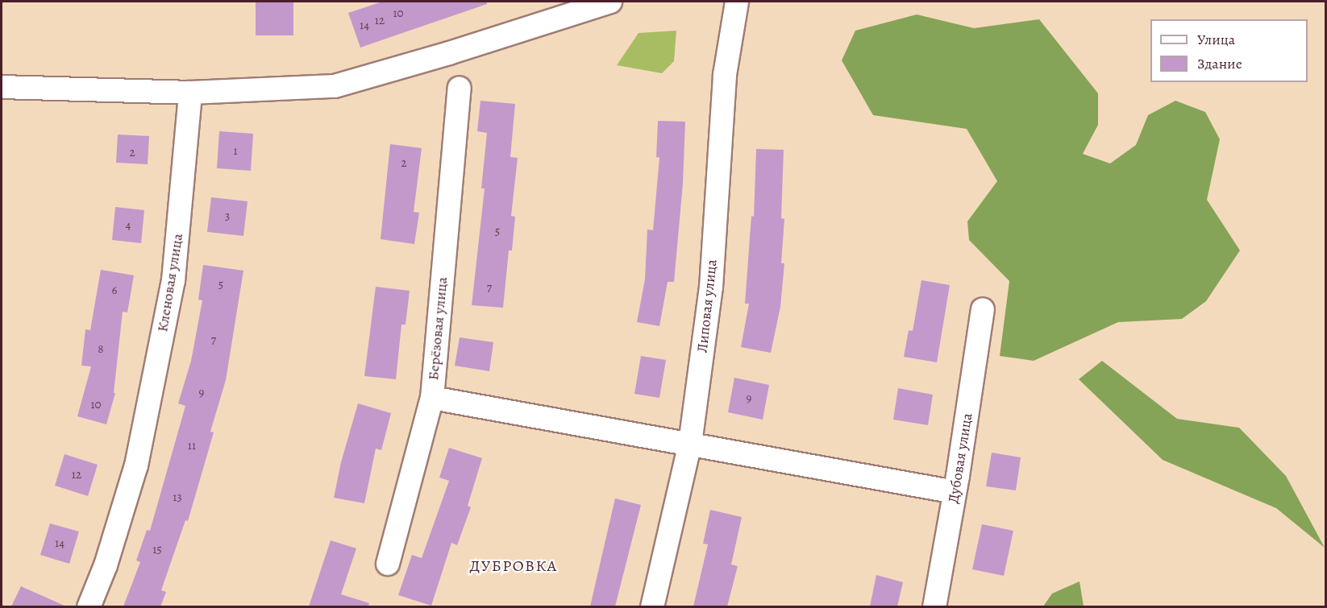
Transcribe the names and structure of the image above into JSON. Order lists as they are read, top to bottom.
{
  "streets": {
    "street": [
      "Кленовая улица",
      "Липовая улица",
      "Берёзовая улица",
      "Дубовая улица"
    ]
  },
  "districts": ["ДУБРОВКА"],
  "house_numbers": [
    "10",
    "12",
    "14",
    "1",
    "2",
    "2",
    "3",
    "4",
    "5",
    "5",
    "7",
    "6",
    "7",
    "8",
    "9",
    "9",
    "10",
    "11",
    "12",
    "13",
    "14",
    "15"
  ],
  "legend": ["Улица", "Здание"]
}
